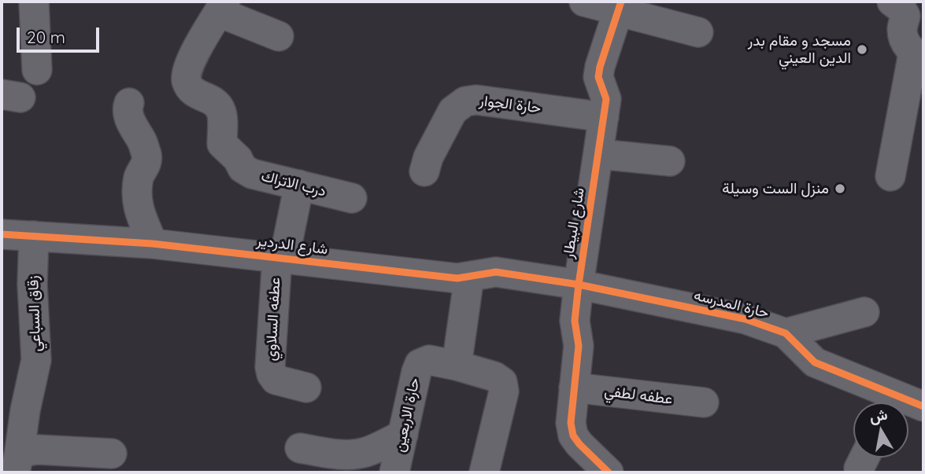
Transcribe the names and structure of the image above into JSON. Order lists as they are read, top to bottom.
{
  "streets": {
    "street": [
      "حارة الجوار",
      "درب الاتراك",
      "شارع البيطار",
      "شارع الدردير",
      "حارة المدرسه",
      "زقاق السباعي",
      "عطفه السلاوي",
      "عطفه لطفي",
      "حارة الاربعين"
    ]
  },
  "crossings": [
    ["حارة الجوار", "شارع البيطار"],
    ["شارع البيطار", "شارع الدردير"],
    ["شارع البيطار", "حارة المدرسه"],
    ["شارع البيطار", "عطفه لطفي"],
    ["شارع الدردير", "حارة المدرسه"],
    ["شارع الدردير", "زقاق السباعي"],
    ["شارع الدردير", "عطفه السلاوي"]
  ],
  "places": ["مسجد و مقام بدر الدين العيني", "منزل الست وسيلة"],
  "scale_bar": "20 m",
  "north": "top"
}
